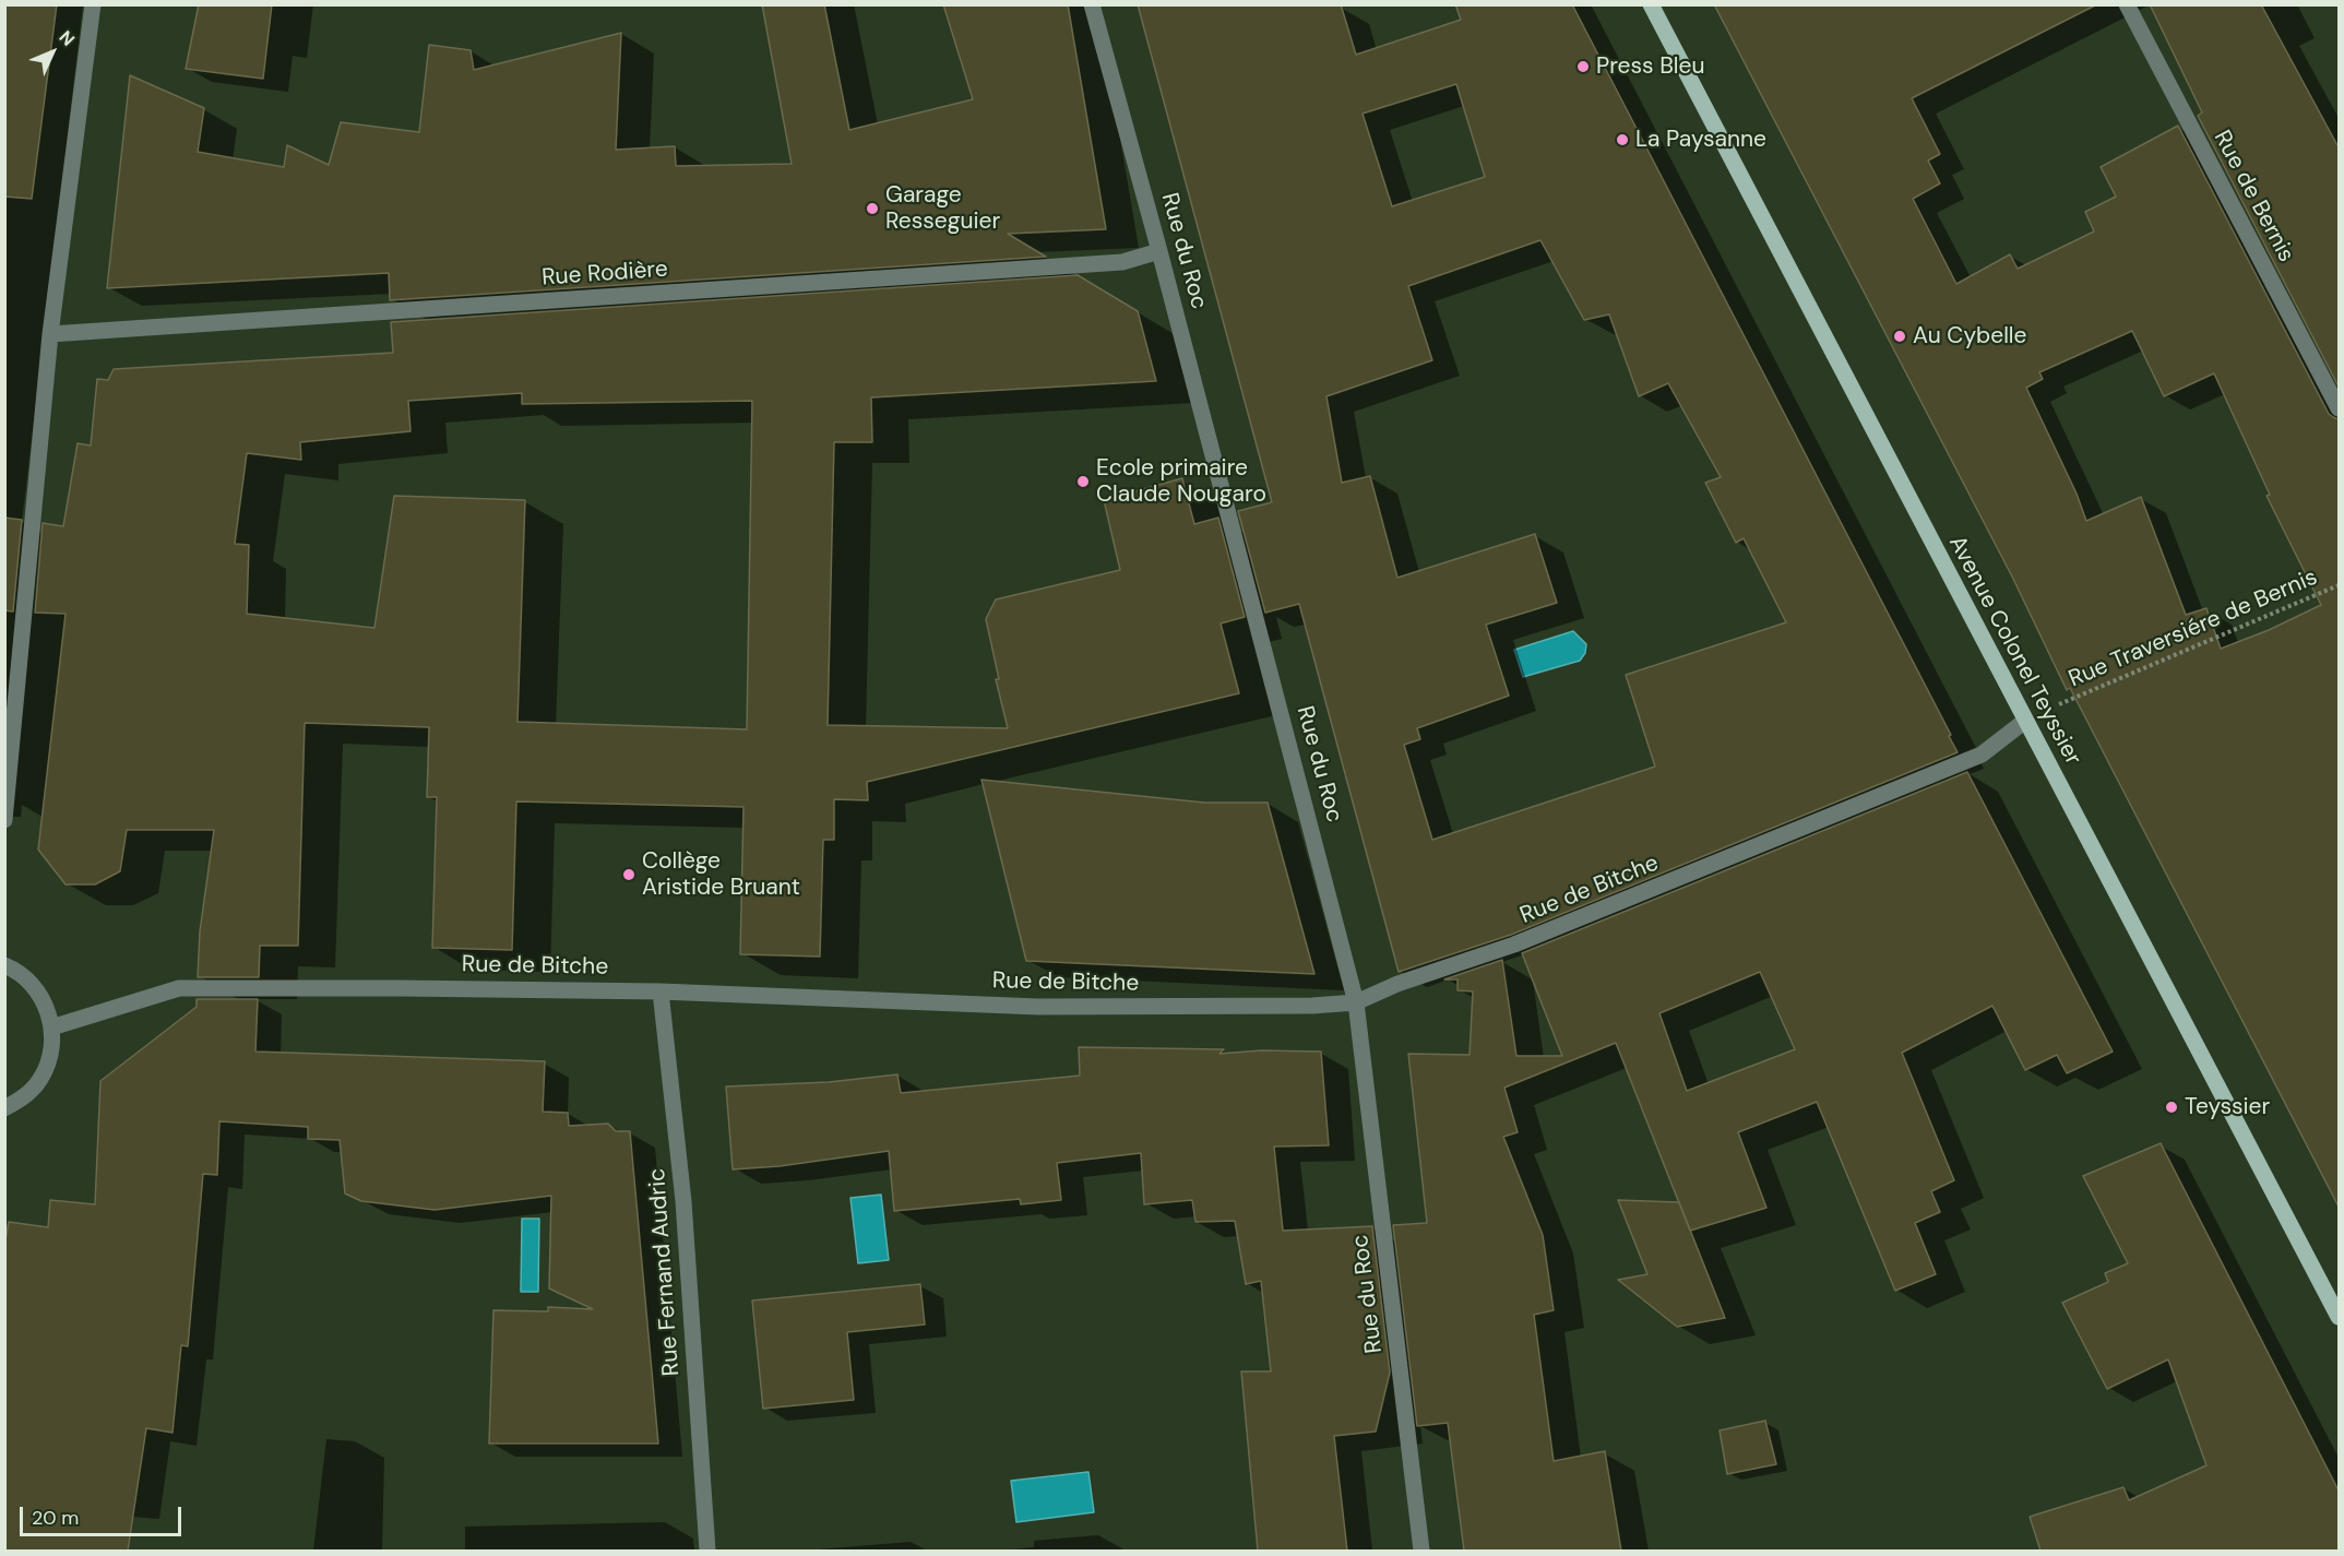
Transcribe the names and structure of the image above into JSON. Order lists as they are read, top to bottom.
{
  "streets": {
    "main road": ["Avenue Colonel Teyssier"],
    "street": [
      "Rue de Bernis",
      "Rue du Roc",
      "Rue Rodière",
      "Rue de Bitche",
      "Rue Fernand Audric"
    ],
    "path": ["Rue Traversiére de Bernis"]
  },
  "crossings": [
    ["Rue du Roc", "Rue Rodière"],
    ["Rue du Roc", "Rue de Bitche"],
    ["Rue Traversiére de Bernis", "Avenue Colonel Teyssier"],
    ["Rue Traversiére de Bernis", "Rue de Bitche"],
    ["Avenue Colonel Teyssier", "Rue de Bitche"],
    ["Rue de Bitche", "Rue Fernand Audric"]
  ],
  "places": [
    "Press Bleu",
    "La Paysanne",
    "Garage Resseguier",
    "Au Cybelle",
    "Ecole primaire Claude Nougaro",
    "Collège Aristide Bruant",
    "Teyssier"
  ],
  "scale_bar": "20 m",
  "north": "top right"
}
